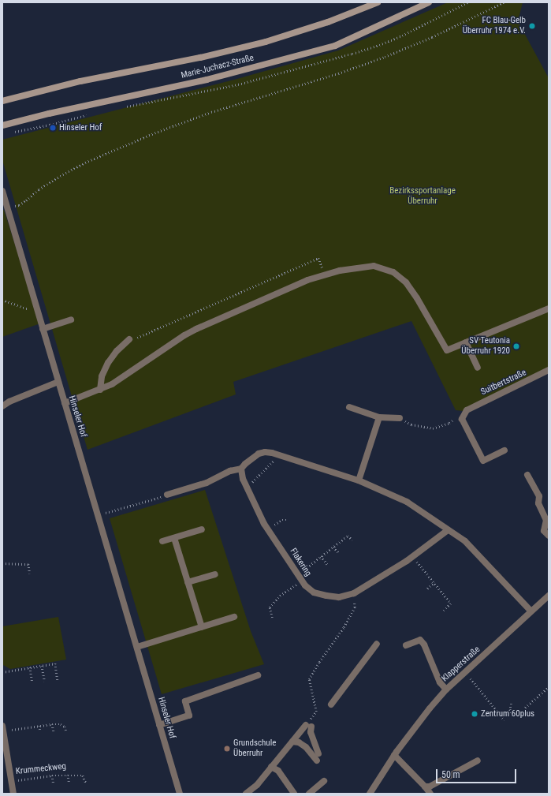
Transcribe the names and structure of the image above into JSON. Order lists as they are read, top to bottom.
{
  "streets": {
    "main road": ["Marie-Juchacz-Straße"],
    "street": [
      "Suitbertstraße",
      "Hinseler Hof",
      "Flakering",
      "Klapperstraße",
      "Krummeckweg"
    ]
  },
  "parks": ["Bezirkssportanlage Überruhr"],
  "places": [
    "FC Blau-Gelb Überruhr 1974 e.V.",
    "Hinseler Hof",
    "SV Teutonia Überruhr 1920",
    "Zentrum 60plus",
    "Grundschule Überruhr"
  ],
  "scale_bar": "50 m"
}
